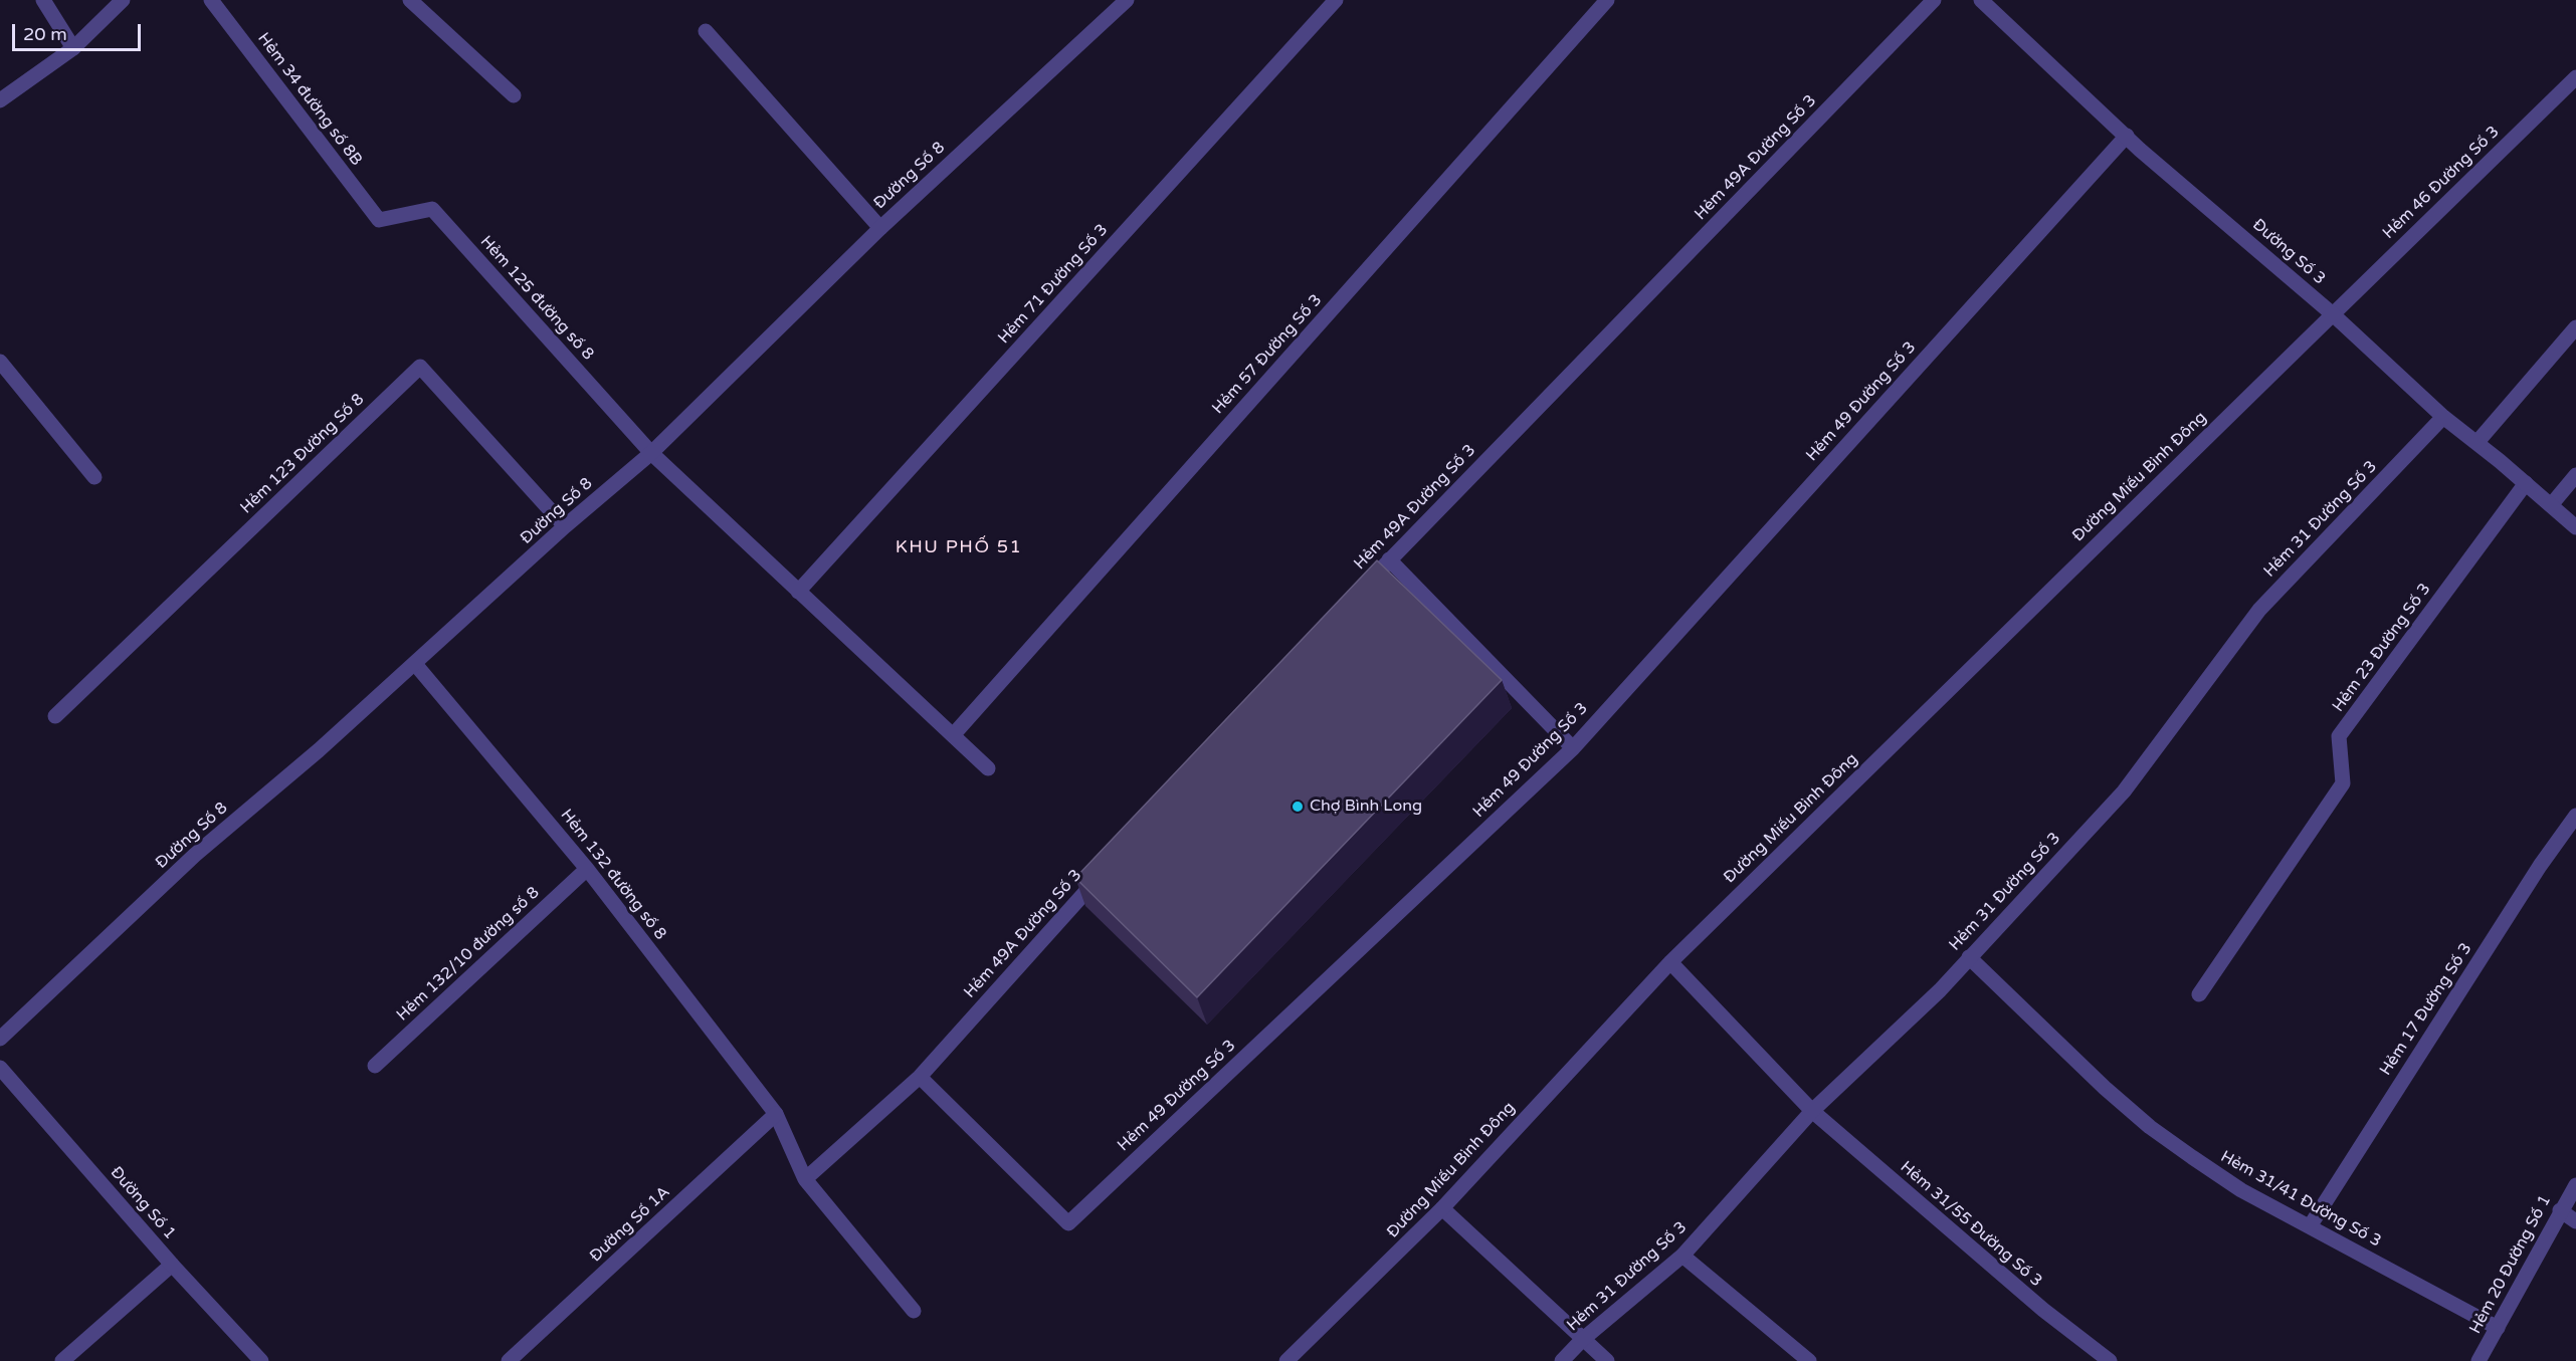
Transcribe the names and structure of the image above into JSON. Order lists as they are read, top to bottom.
{
  "streets": {
    "street": [
      "Hẻm 34 đường số 8B",
      "Hẻm 49A Đường Số 3",
      "Đường Số 8",
      "Hẻm 46 Đường Số 3",
      "Đường Số 3",
      "Hẻm 71 Đường Số 3",
      "Hẻm 125 đường số 8",
      "Hẻm 57 Đường Số 3",
      "Hẻm 49 Đường Số 3",
      "Hẻm 123 Đường Số 8",
      "Đường Miếu Bình Đông",
      "Hẻm 31 Đường Số 3",
      "Hẻm 23 Đường Số 3",
      "Hẻm 132 đường số 8",
      "Hẻm 132/10 đường số 8",
      "Hẻm 17 Đường Số 3",
      "Hẻm 31/41 Đường Số 3",
      "Đường Số 1",
      "Đường Số 1A",
      "Hẻm 31/55 Đường Số 3",
      "Hẻm 20 Đường Số 1"
    ]
  },
  "crossings": [
    ["Hẻm 34 đường số 8B", "Hẻm 125 đường số 8"],
    ["Hẻm 49A Đường Số 3", "Hẻm 49 Đường Số 3"],
    ["Đường Số 8", "Hẻm 125 đường số 8"],
    ["Đường Số 8", "Hẻm 123 Đường Số 8"],
    ["Đường Số 8", "Hẻm 132 đường số 8"],
    ["Hẻm 46 Đường Số 3", "Đường Số 3"],
    ["Hẻm 46 Đường Số 3", "Đường Miếu Bình Đông"],
    ["Đường Số 3", "Hẻm 49 Đường Số 3"],
    ["Đường Số 3", "Đường Miếu Bình Đông"],
    ["Đường Số 3", "Hẻm 31 Đường Số 3"],
    ["Đường Số 3", "Hẻm 23 Đường Số 3"],
    ["Đường Miếu Bình Đông", "Hẻm 31/55 Đường Số 3"],
    ["Hẻm 31 Đường Số 3", "Hẻm 31/41 Đường Số 3"],
    ["Hẻm 31 Đường Số 3", "Hẻm 31/55 Đường Số 3"],
    ["Hẻm 132 đường số 8", "Hẻm 132/10 đường số 8"],
    ["Hẻm 132 đường số 8", "Đường Số 1A"],
    ["Hẻm 17 Đường Số 3", "Hẻm 31/41 Đường Số 3"],
    ["Hẻm 31/41 Đường Số 3", "Hẻm 20 Đường Số 1"]
  ],
  "districts": ["KHU PHỐ 51"],
  "places": ["Chợ Bình Long"],
  "scale_bar": "20 m"
}
